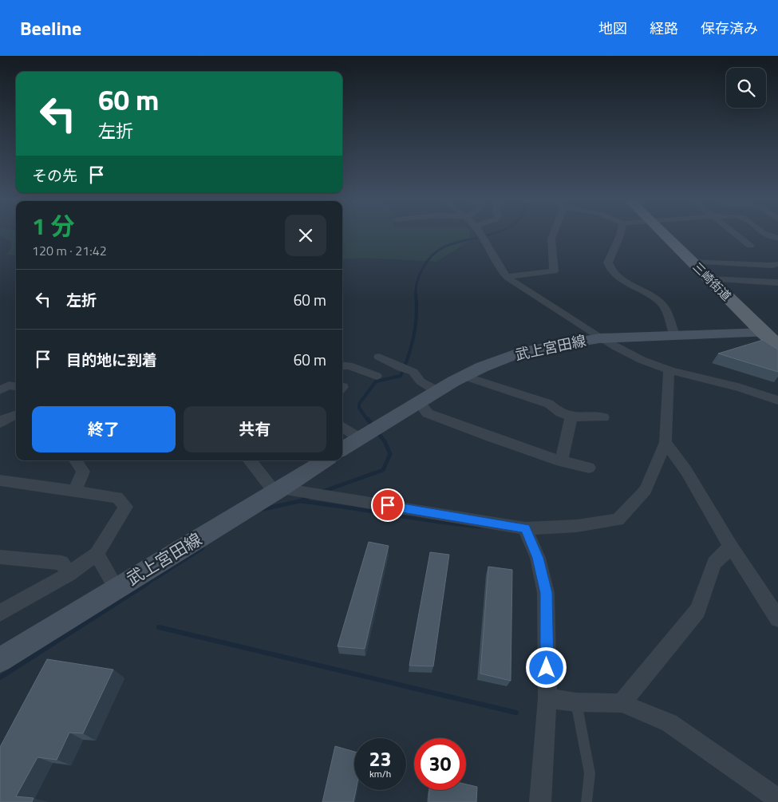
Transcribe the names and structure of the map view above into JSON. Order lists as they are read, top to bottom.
{
  "streets": {
    "main road": ["三崎街道", "武上宮田線"]
  },
  "crossings": [
    ["三崎街道", "武上宮田線"]
  ],
  "page": {
    "header": "Beeline",
    "nav": ["地図", "経路", "保存済み"],
    "turn": ["60 m", "左折"],
    "then": "その先",
    "heading": ["1 分", "120 m · 21:42"],
    "list": [
      {
        "name": "左折",
        "value": "60 m"
      },
      {
        "name": "目的地に到着",
        "value": "60 m"
      }
    ],
    "buttons": ["終了", "共有"],
    "speed": "23 km/h",
    "limit": "30"
  }
}
